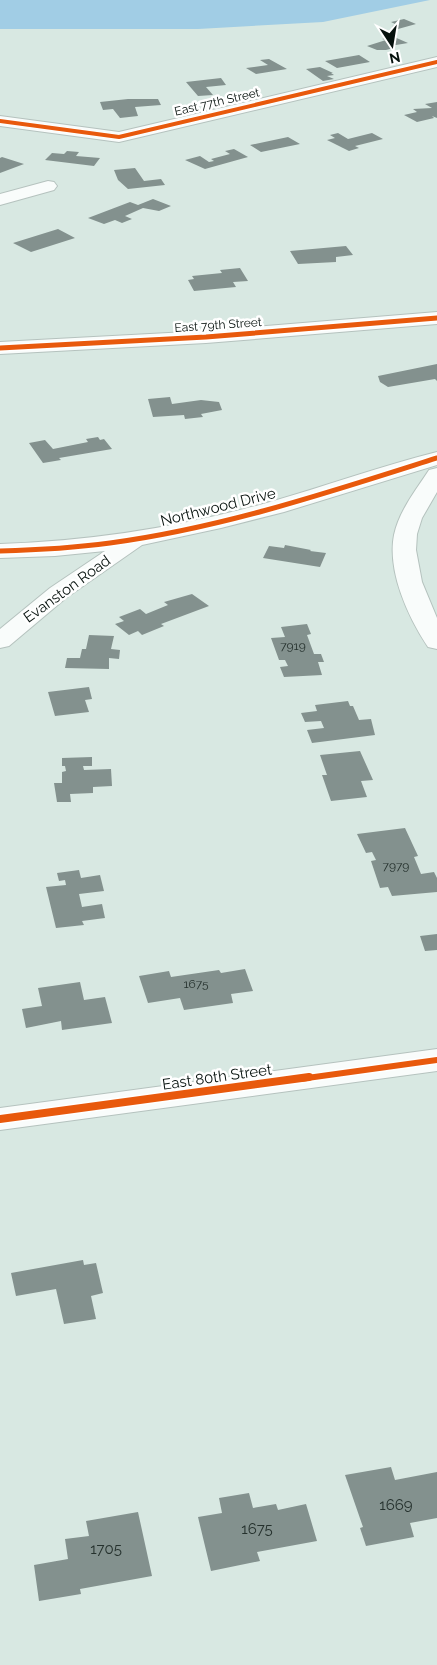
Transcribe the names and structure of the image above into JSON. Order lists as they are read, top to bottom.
{
  "streets": {
    "street": [
      "East 77th Street",
      "East 79th Street",
      "Northwood Drive",
      "Evanston Road",
      "East 80th Street"
    ]
  },
  "crossings": [
    ["Northwood Drive", "Evanston Road"]
  ],
  "house_numbers": [
    "7919",
    "7979",
    "1675",
    "1669",
    "1675",
    "1705"
  ],
  "north": "bottom"
}
